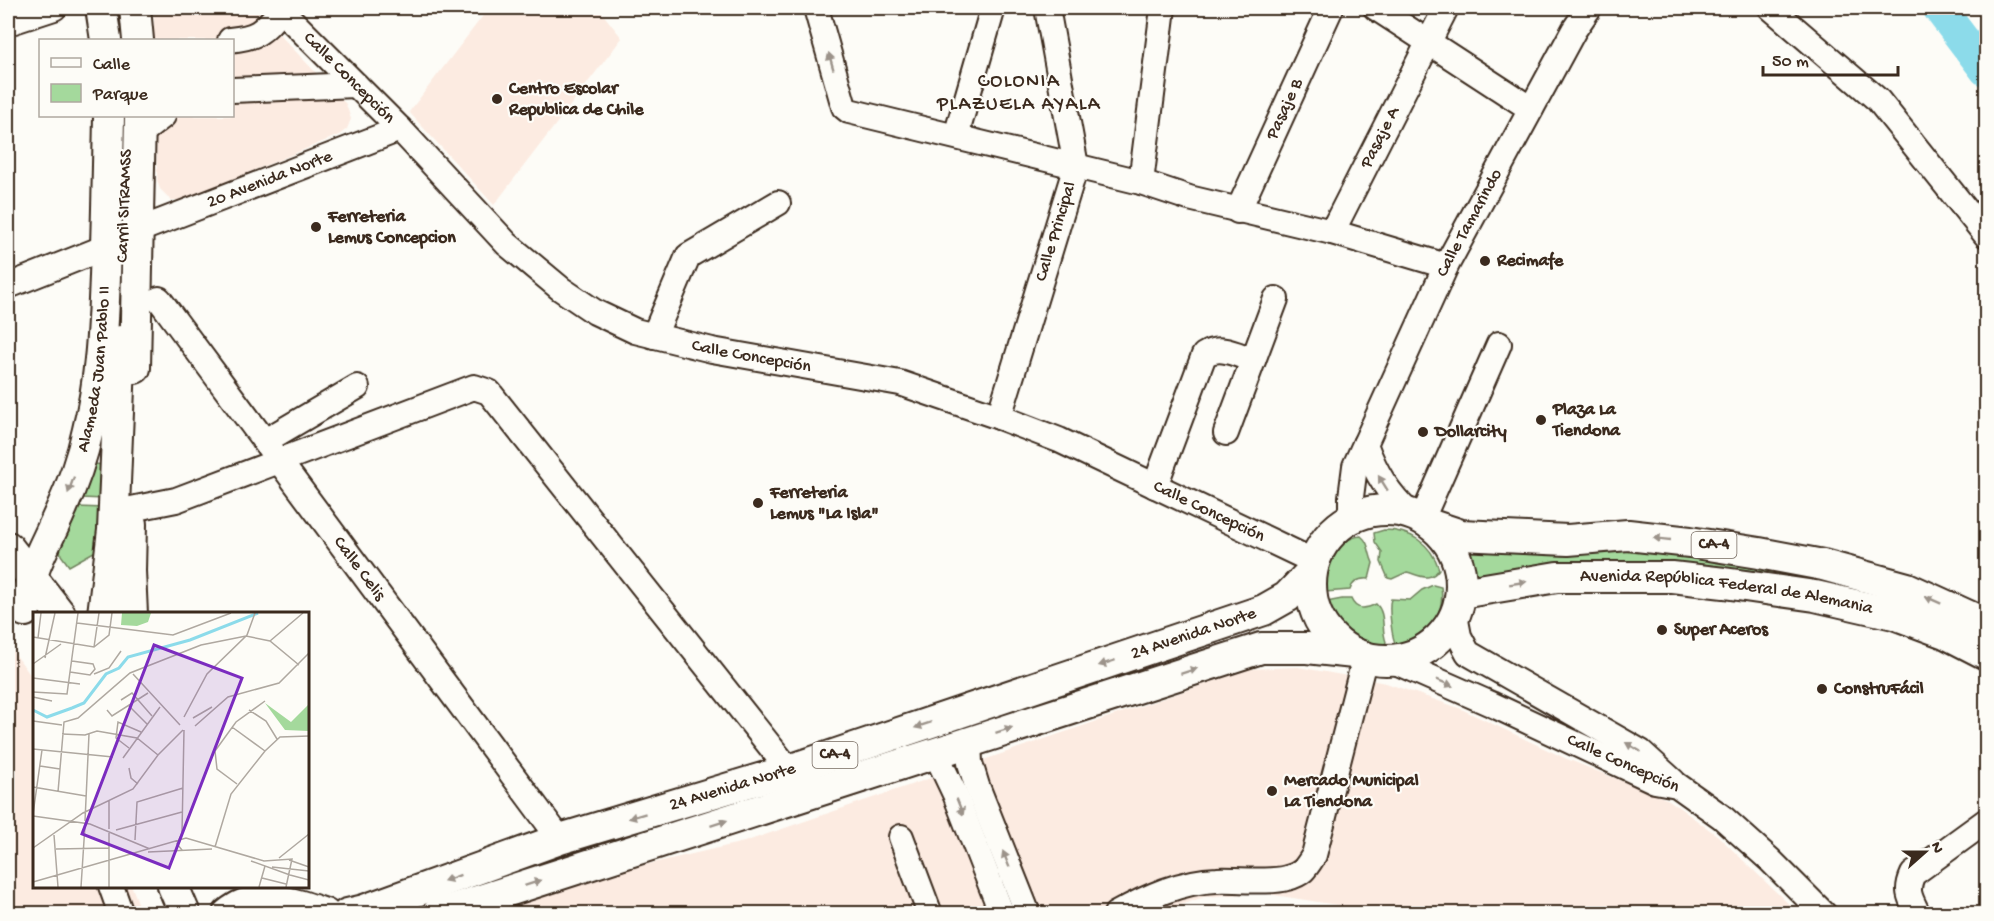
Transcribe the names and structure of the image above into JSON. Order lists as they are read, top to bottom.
{
  "streets": {
    "main road": [
      "Carril SITRAMSS",
      "Alameda Juan Pablo II",
      "CA-4",
      "Avenida República Federal de Alemania",
      "24 Avenida Norte"
    ],
    "street": [
      "Calle Concepción",
      "Pasaje B",
      "Pasaje A",
      "20 Avenida Norte",
      "Calle Tamarindo",
      "Calle Principal",
      "Calle Celis"
    ]
  },
  "crossings": [
    ["Calle Concepción", "20 Avenida Norte"],
    ["Calle Concepción", "Calle Tamarindo"],
    ["Calle Concepción", "Calle Principal"],
    ["Calle Concepción", "CA-4"],
    ["Calle Concepción", "Avenida República Federal de Alemania"],
    ["Calle Concepción", "24 Avenida Norte"],
    ["20 Avenida Norte", "Alameda Juan Pablo II"],
    ["Carril SITRAMSS", "Alameda Juan Pablo II"],
    ["Calle Tamarindo", "CA-4"],
    ["Calle Tamarindo", "Avenida República Federal de Alemania"],
    ["Calle Tamarindo", "24 Avenida Norte"],
    ["CA-4", "Avenida República Federal de Alemania"],
    ["CA-4", "24 Avenida Norte"],
    ["Calle Celis", "24 Avenida Norte"],
    ["Avenida República Federal de Alemania", "24 Avenida Norte"]
  ],
  "districts": ["COLONIA PLAZUELA AYALA"],
  "places": [
    "Centro Escolar Republica de Chile",
    "Ferreteria Lemus Concepcion",
    "Recimafe",
    "Plaza La Tiendona",
    "Dollarcity",
    "Ferreteria Lemus \"La Isla\"",
    "Super Aceros",
    "ConstruFácil",
    "Mercado Municipal La Tiendona"
  ],
  "legend": ["Calle", "Parque"],
  "scale_bar": "50 m",
  "north": "right"
}
